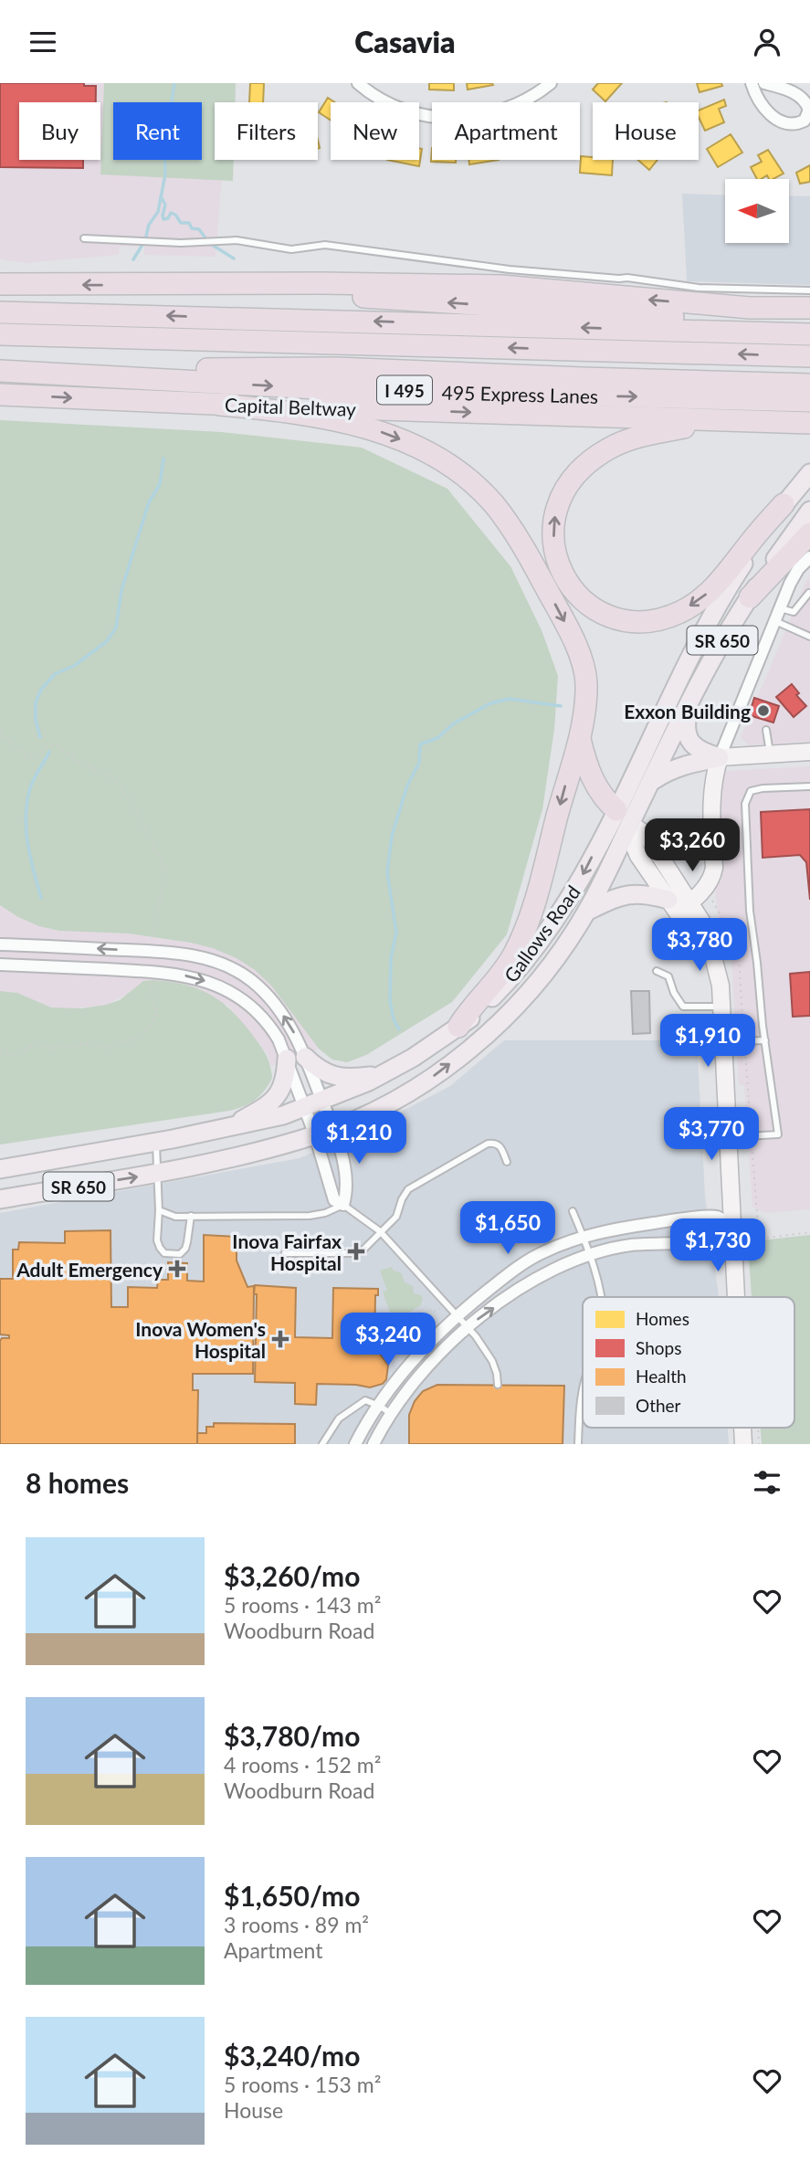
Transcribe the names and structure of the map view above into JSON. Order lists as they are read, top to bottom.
{
  "streets": {
    "highway": ["I 495", "495 Express Lanes", "Capital Beltway"],
    "main road": ["SR 650", "Gallows Road"]
  },
  "places": {
    "other": ["Exxon Building"],
    "health": ["Inova Fairfax Hospital", "Adult Emergency", "Inova Women's Hospital"]
  },
  "legend": [
    "Homes",
    "Shops",
    "Health",
    "Other"
  ],
  "north": "left",
  "page": {
    "header": "Casavia",
    "chip": [
      "Buy",
      "Rent",
      "Filters",
      "New",
      "Apartment",
      "House"
    ],
    "price": [
      "$3,260",
      "$3,780",
      "$1,910",
      "$3,770",
      "$1,210",
      "$1,650",
      "$1,730",
      "$3,240"
    ],
    "heading": "8 homes",
    "list": [
      {
        "name": "$3,260/mo",
        "note": "5 rooms · 143 m² · Woodburn Road"
      },
      {
        "name": "$3,780/mo",
        "note": "4 rooms · 152 m² · Woodburn Road"
      },
      {
        "name": "$1,650/mo",
        "note": "3 rooms · 89 m² · Apartment"
      },
      {
        "name": "$3,240/mo",
        "note": "5 rooms · 153 m² · House"
      }
    ]
  }
}
